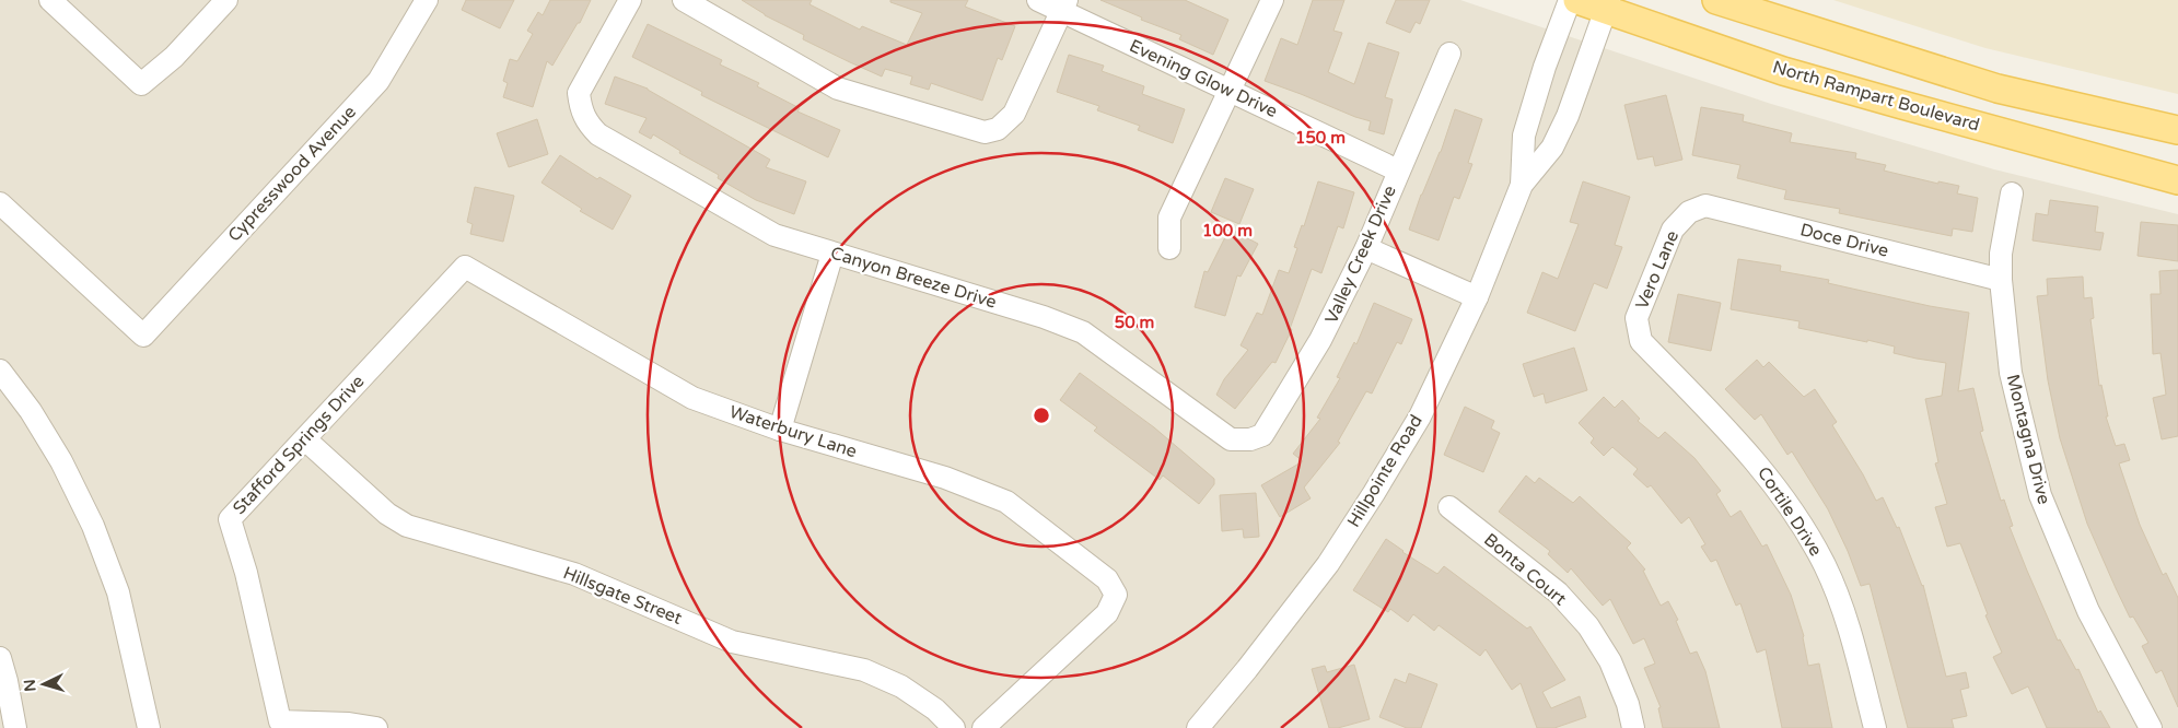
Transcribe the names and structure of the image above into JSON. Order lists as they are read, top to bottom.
{
  "streets": {
    "main road": ["North Rampart Boulevard"],
    "street": [
      "Evening Glow Drive",
      "Cypresswood Avenue",
      "Doce Drive",
      "Valley Creek Drive",
      "Vero Lane",
      "Canyon Breeze Drive",
      "Waterbury Lane",
      "Montagna Drive",
      "Stafford Springs Drive",
      "Hillpointe Road",
      "Cortile Drive",
      "Bonta Court",
      "Hillsgate Street"
    ]
  },
  "crossings": [
    ["Evening Glow Drive", "Valley Creek Drive"],
    ["North Rampart Boulevard", "Hillpointe Road"],
    ["Doce Drive", "Vero Lane"],
    ["Doce Drive", "Montagna Drive"],
    ["Valley Creek Drive", "Canyon Breeze Drive"],
    ["Vero Lane", "Cortile Drive"],
    ["Waterbury Lane", "Stafford Springs Drive"],
    ["Stafford Springs Drive", "Hillsgate Street"]
  ],
  "north": "left",
  "rings": ["150 m", "100 m", "50 m"]
}
